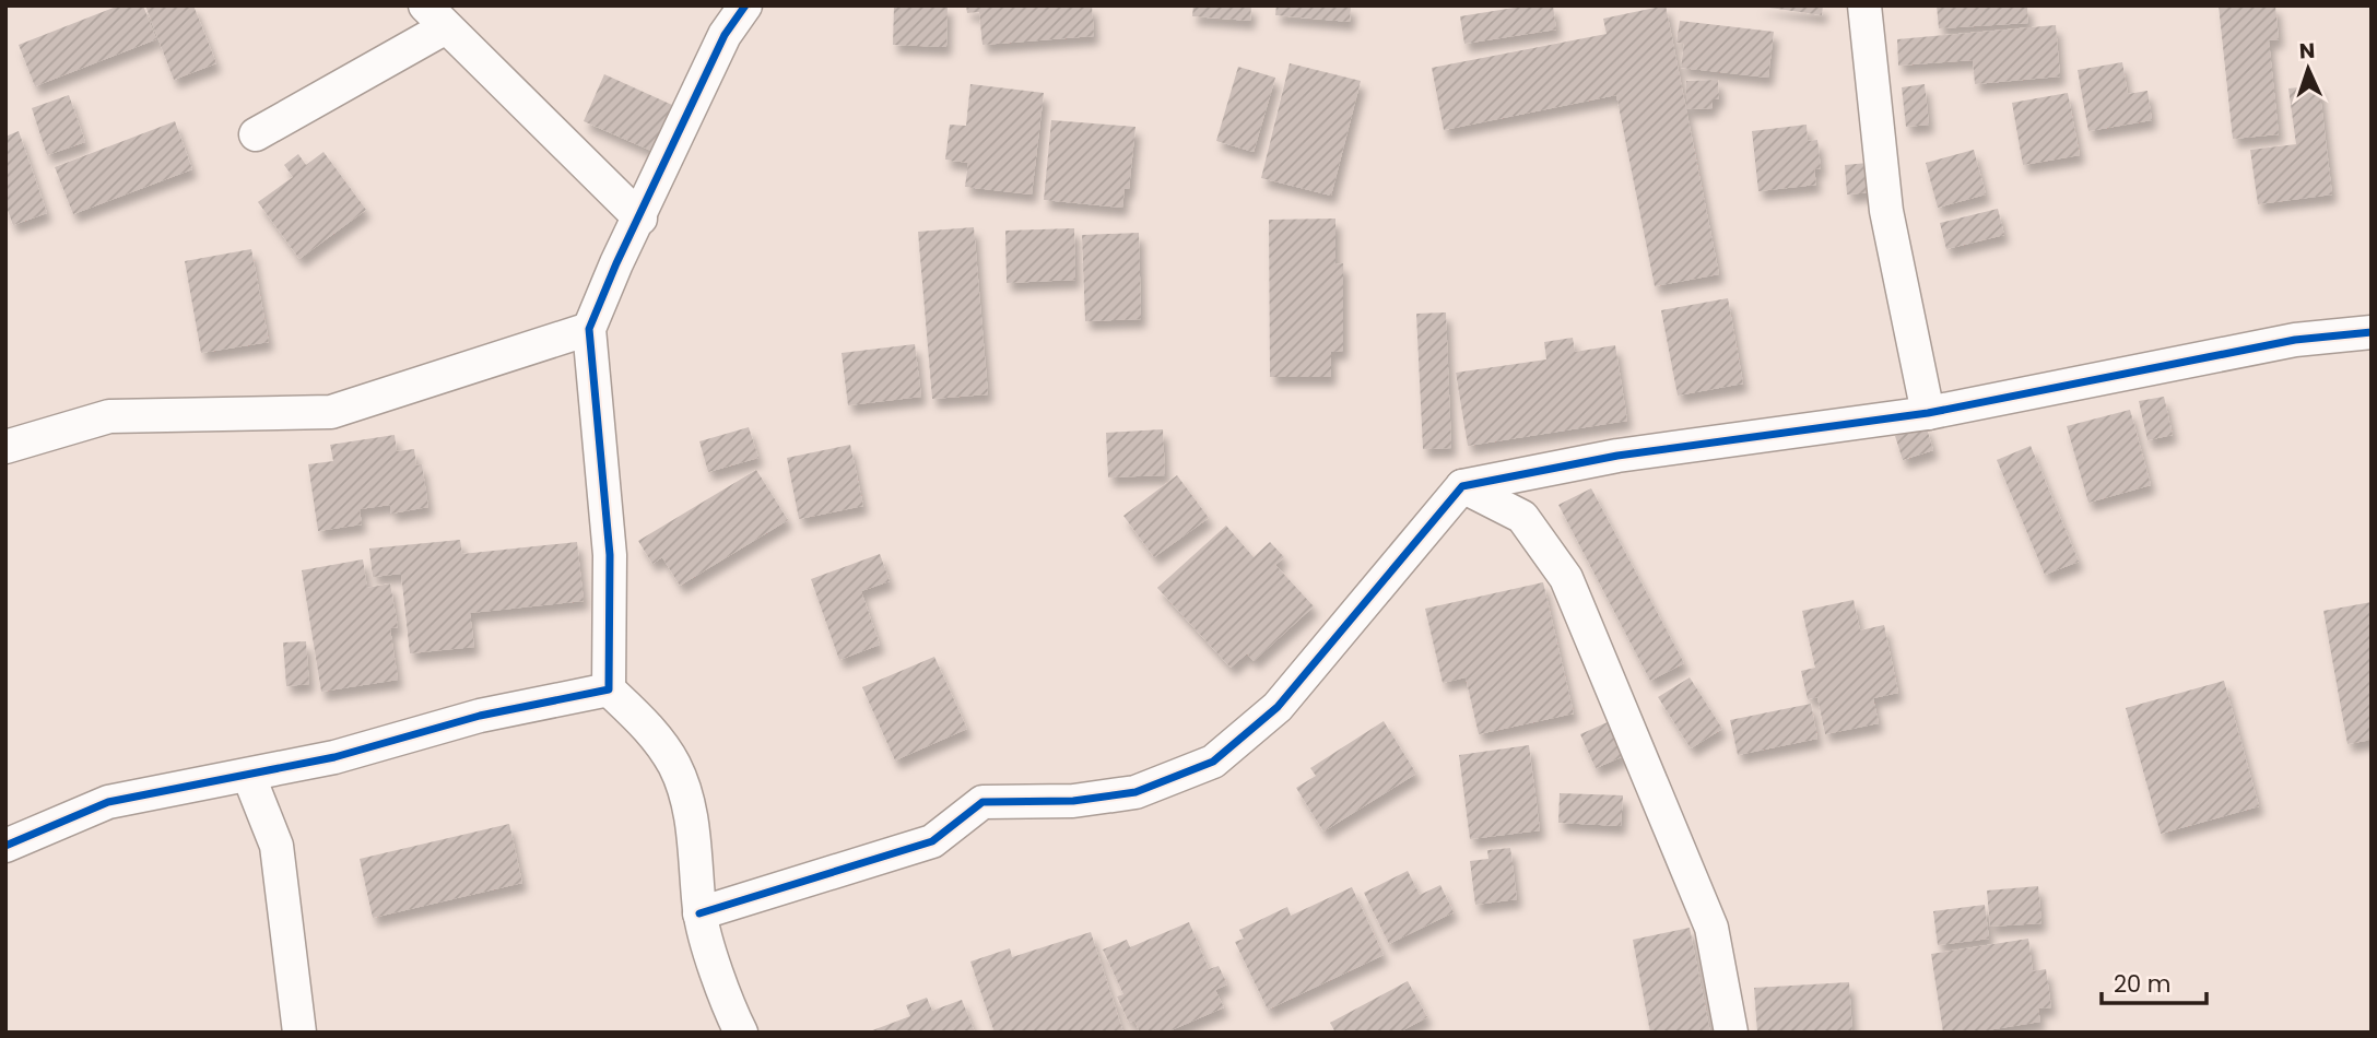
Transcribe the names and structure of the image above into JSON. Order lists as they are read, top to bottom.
{
  "scale_bar": "20 m",
  "north": "top"
}
